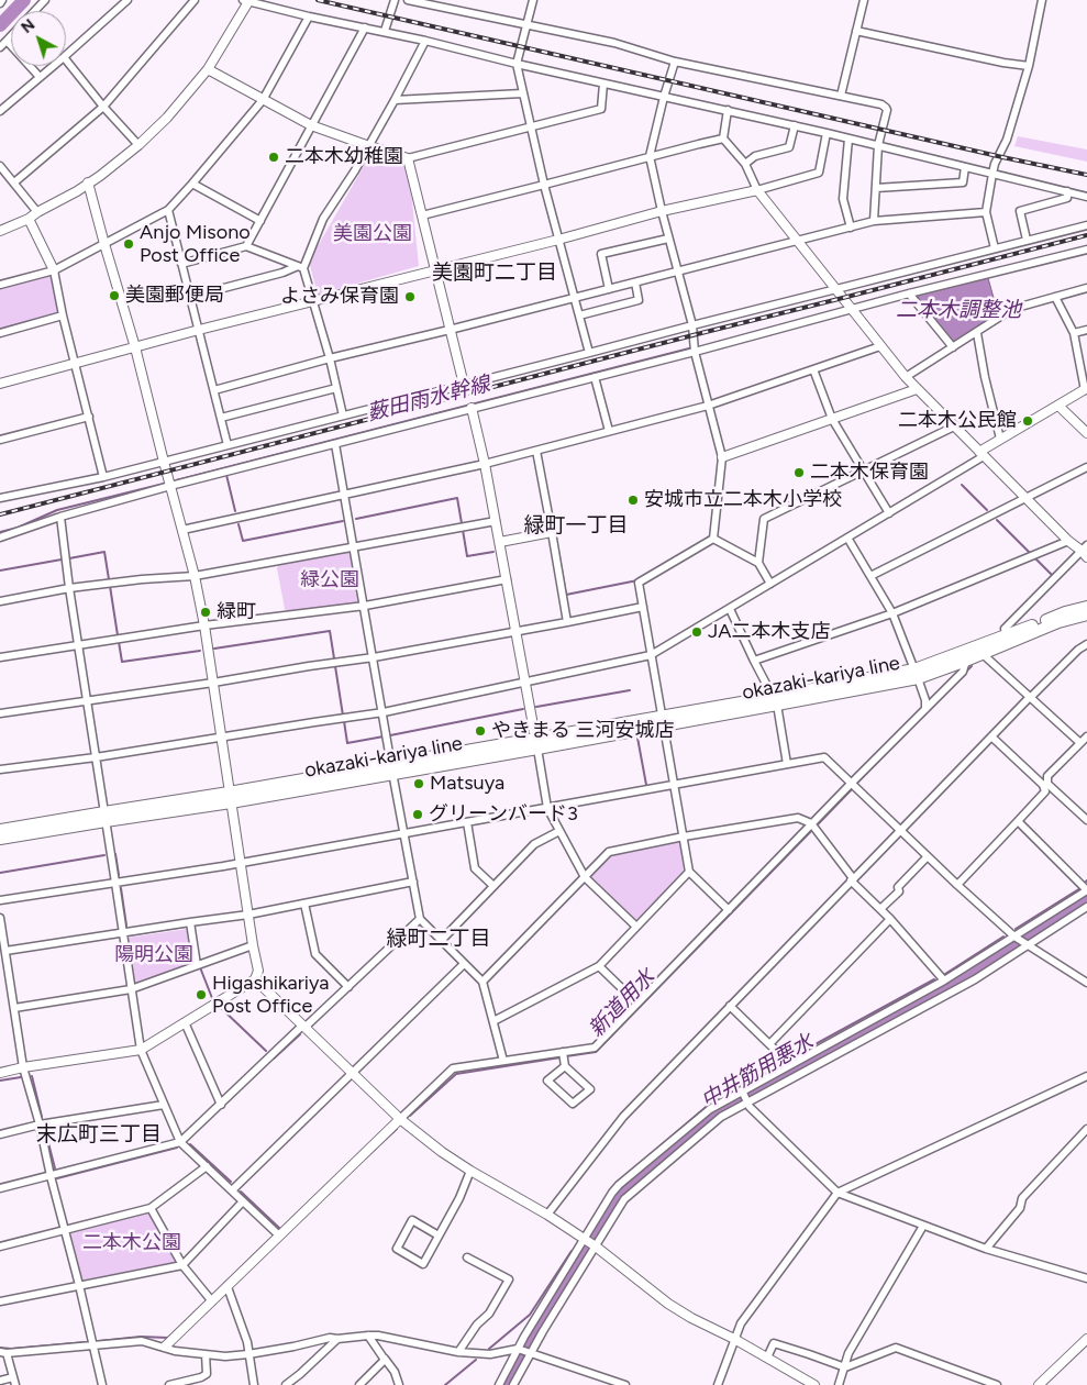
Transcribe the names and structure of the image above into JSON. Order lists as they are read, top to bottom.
{
  "streets": {
    "main road": ["okazaki-kariya line"]
  },
  "districts": [
    "美園町二丁目",
    "緑町一丁目",
    "緑町二丁目",
    "末広町三丁目"
  ],
  "water": [
    "二本木調整池",
    "薮田雨水幹線",
    "新道用水",
    "中井筋用悪水"
  ],
  "parks": [
    "美園公園",
    "緑公園",
    "陽明公園",
    "二本木公園"
  ],
  "places": [
    "二本木幼稚園",
    "Anjo Misono Post Office",
    "美園郵便局",
    "よさみ保育園",
    "二本木公民館",
    "二本木保育園",
    "安城市立二本木小学校",
    "緑町",
    "JA二本木支店",
    "やきまる 三河安城店",
    "Matsuya",
    "グリーンバード3",
    "Higashikariya Post Office"
  ],
  "north": "top left"
}
